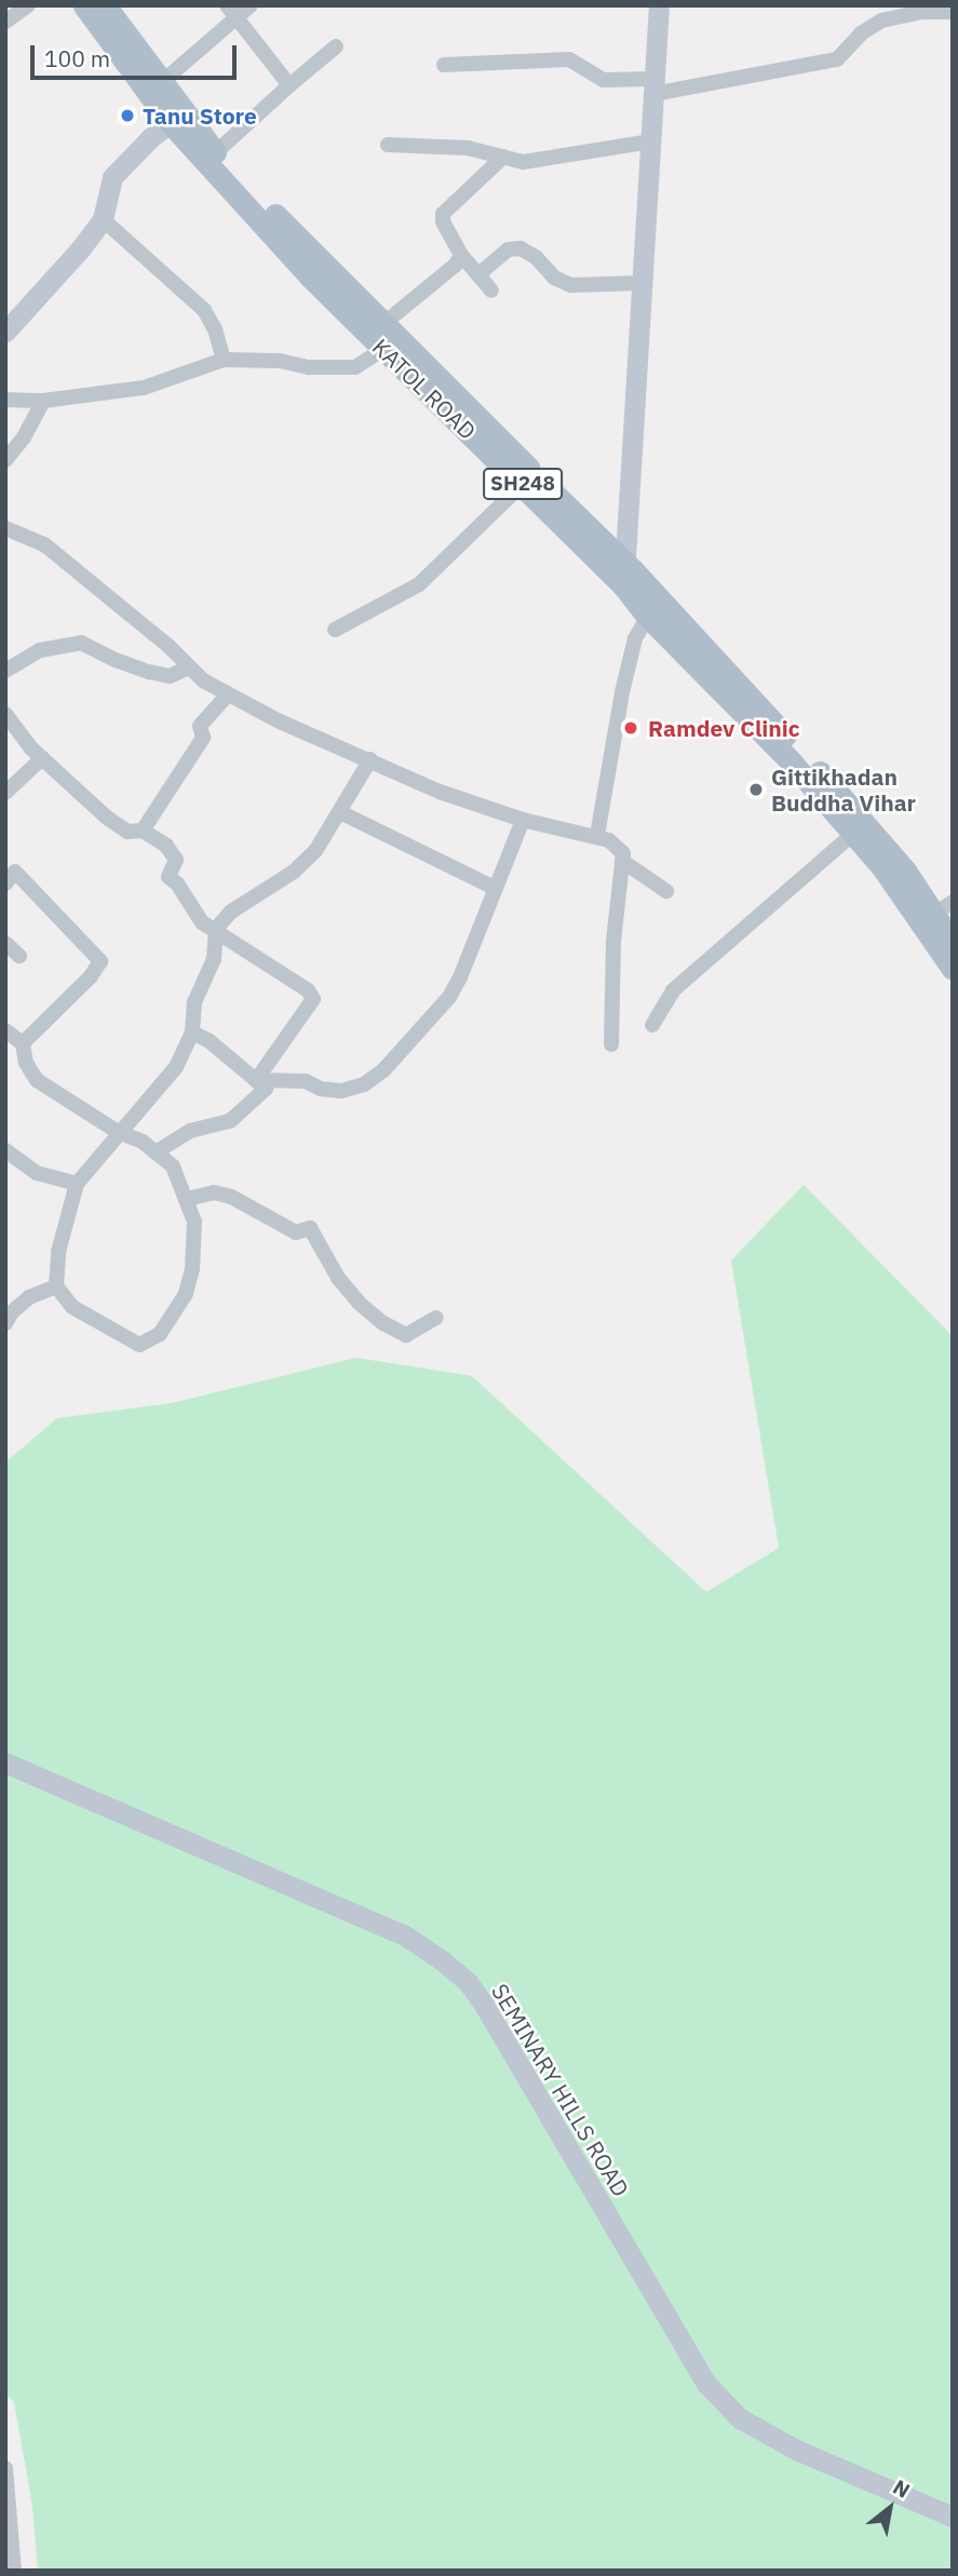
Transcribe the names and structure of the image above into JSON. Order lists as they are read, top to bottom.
{
  "streets": {
    "main road": ["KATOL ROAD", "SH248"],
    "street": ["SEMINARY HILLS ROAD"]
  },
  "places": ["Tanu Store", "Ramdev Clinic", "Gittikhadan Buddha Vihar"],
  "scale_bar": "100 m",
  "north": "top right"
}
